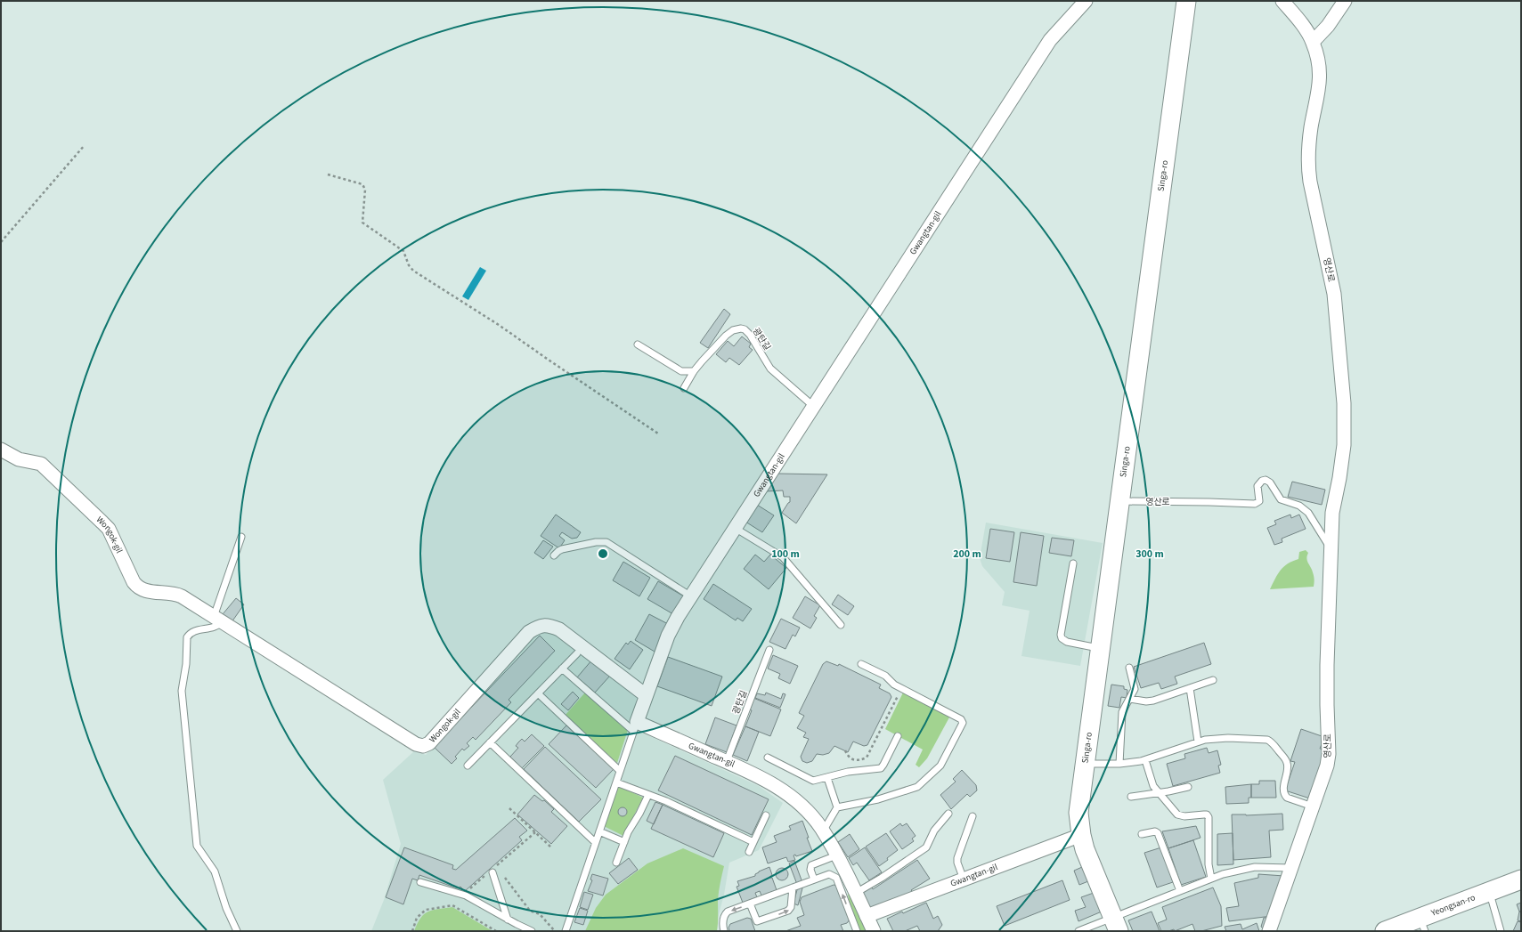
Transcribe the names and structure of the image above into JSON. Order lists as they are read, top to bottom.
{
  "streets": {
    "street": [
      "Singa-ro",
      "Gwangtan-gil",
      "영산로",
      "Wongok-gil",
      "Yeongsan-ro"
    ],
    "lane": ["광탄길"]
  },
  "crossings": [
    ["Singa-ro", "Gwangtan-gil"],
    ["Singa-ro", "영산로"],
    ["Gwangtan-gil", "광탄길"],
    ["Gwangtan-gil", "Wongok-gil"]
  ],
  "rings": ["100 m", "200 m", "300 m"]
}
